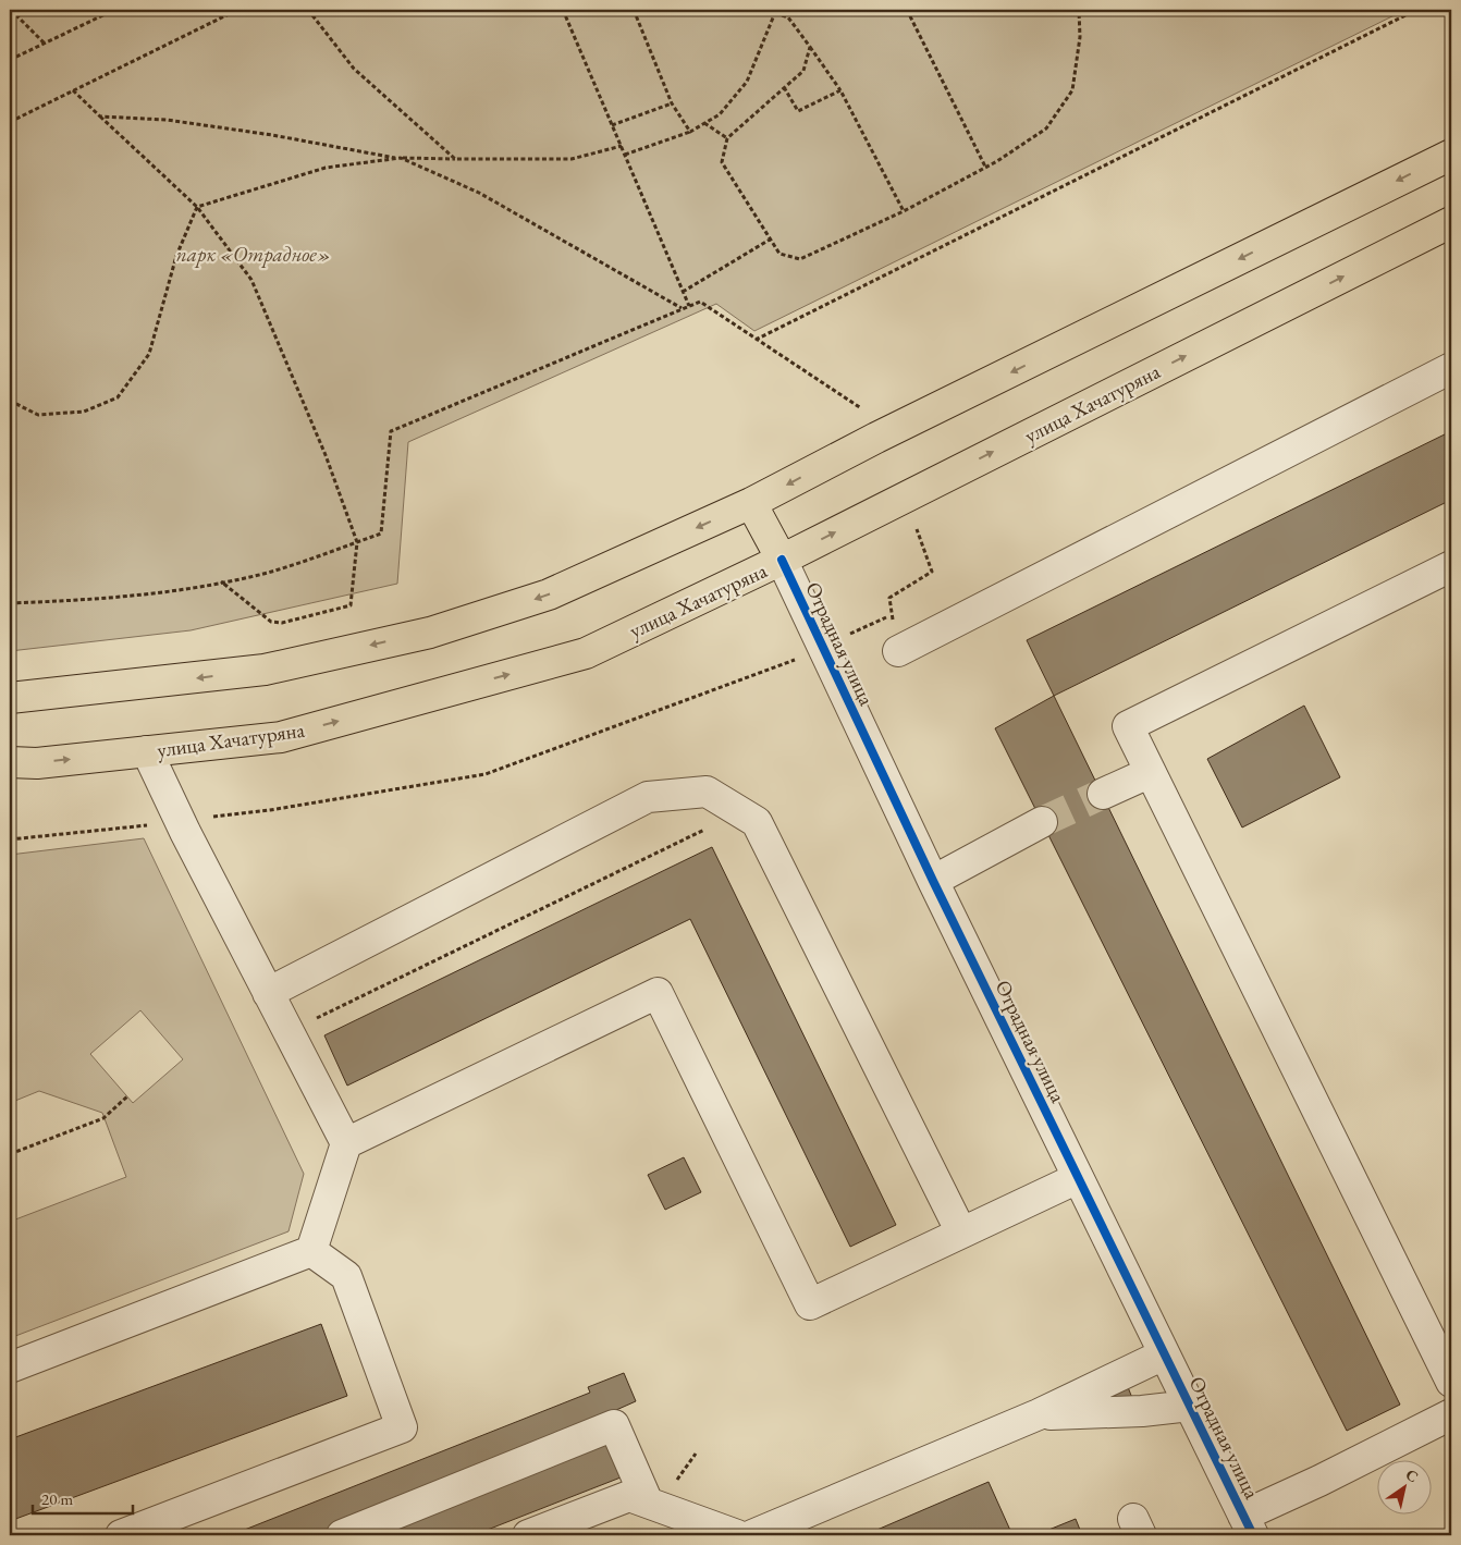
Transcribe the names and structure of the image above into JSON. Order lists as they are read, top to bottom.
{
  "streets": {
    "main road": ["улица Хачатуряна"],
    "street": ["Отрадная улица"]
  },
  "crossings": [
    ["улица Хачатуряна", "Отрадная улица"]
  ],
  "parks": ["парк «Отрадное»"],
  "scale_bar": "20 m",
  "north": "top right"
}
